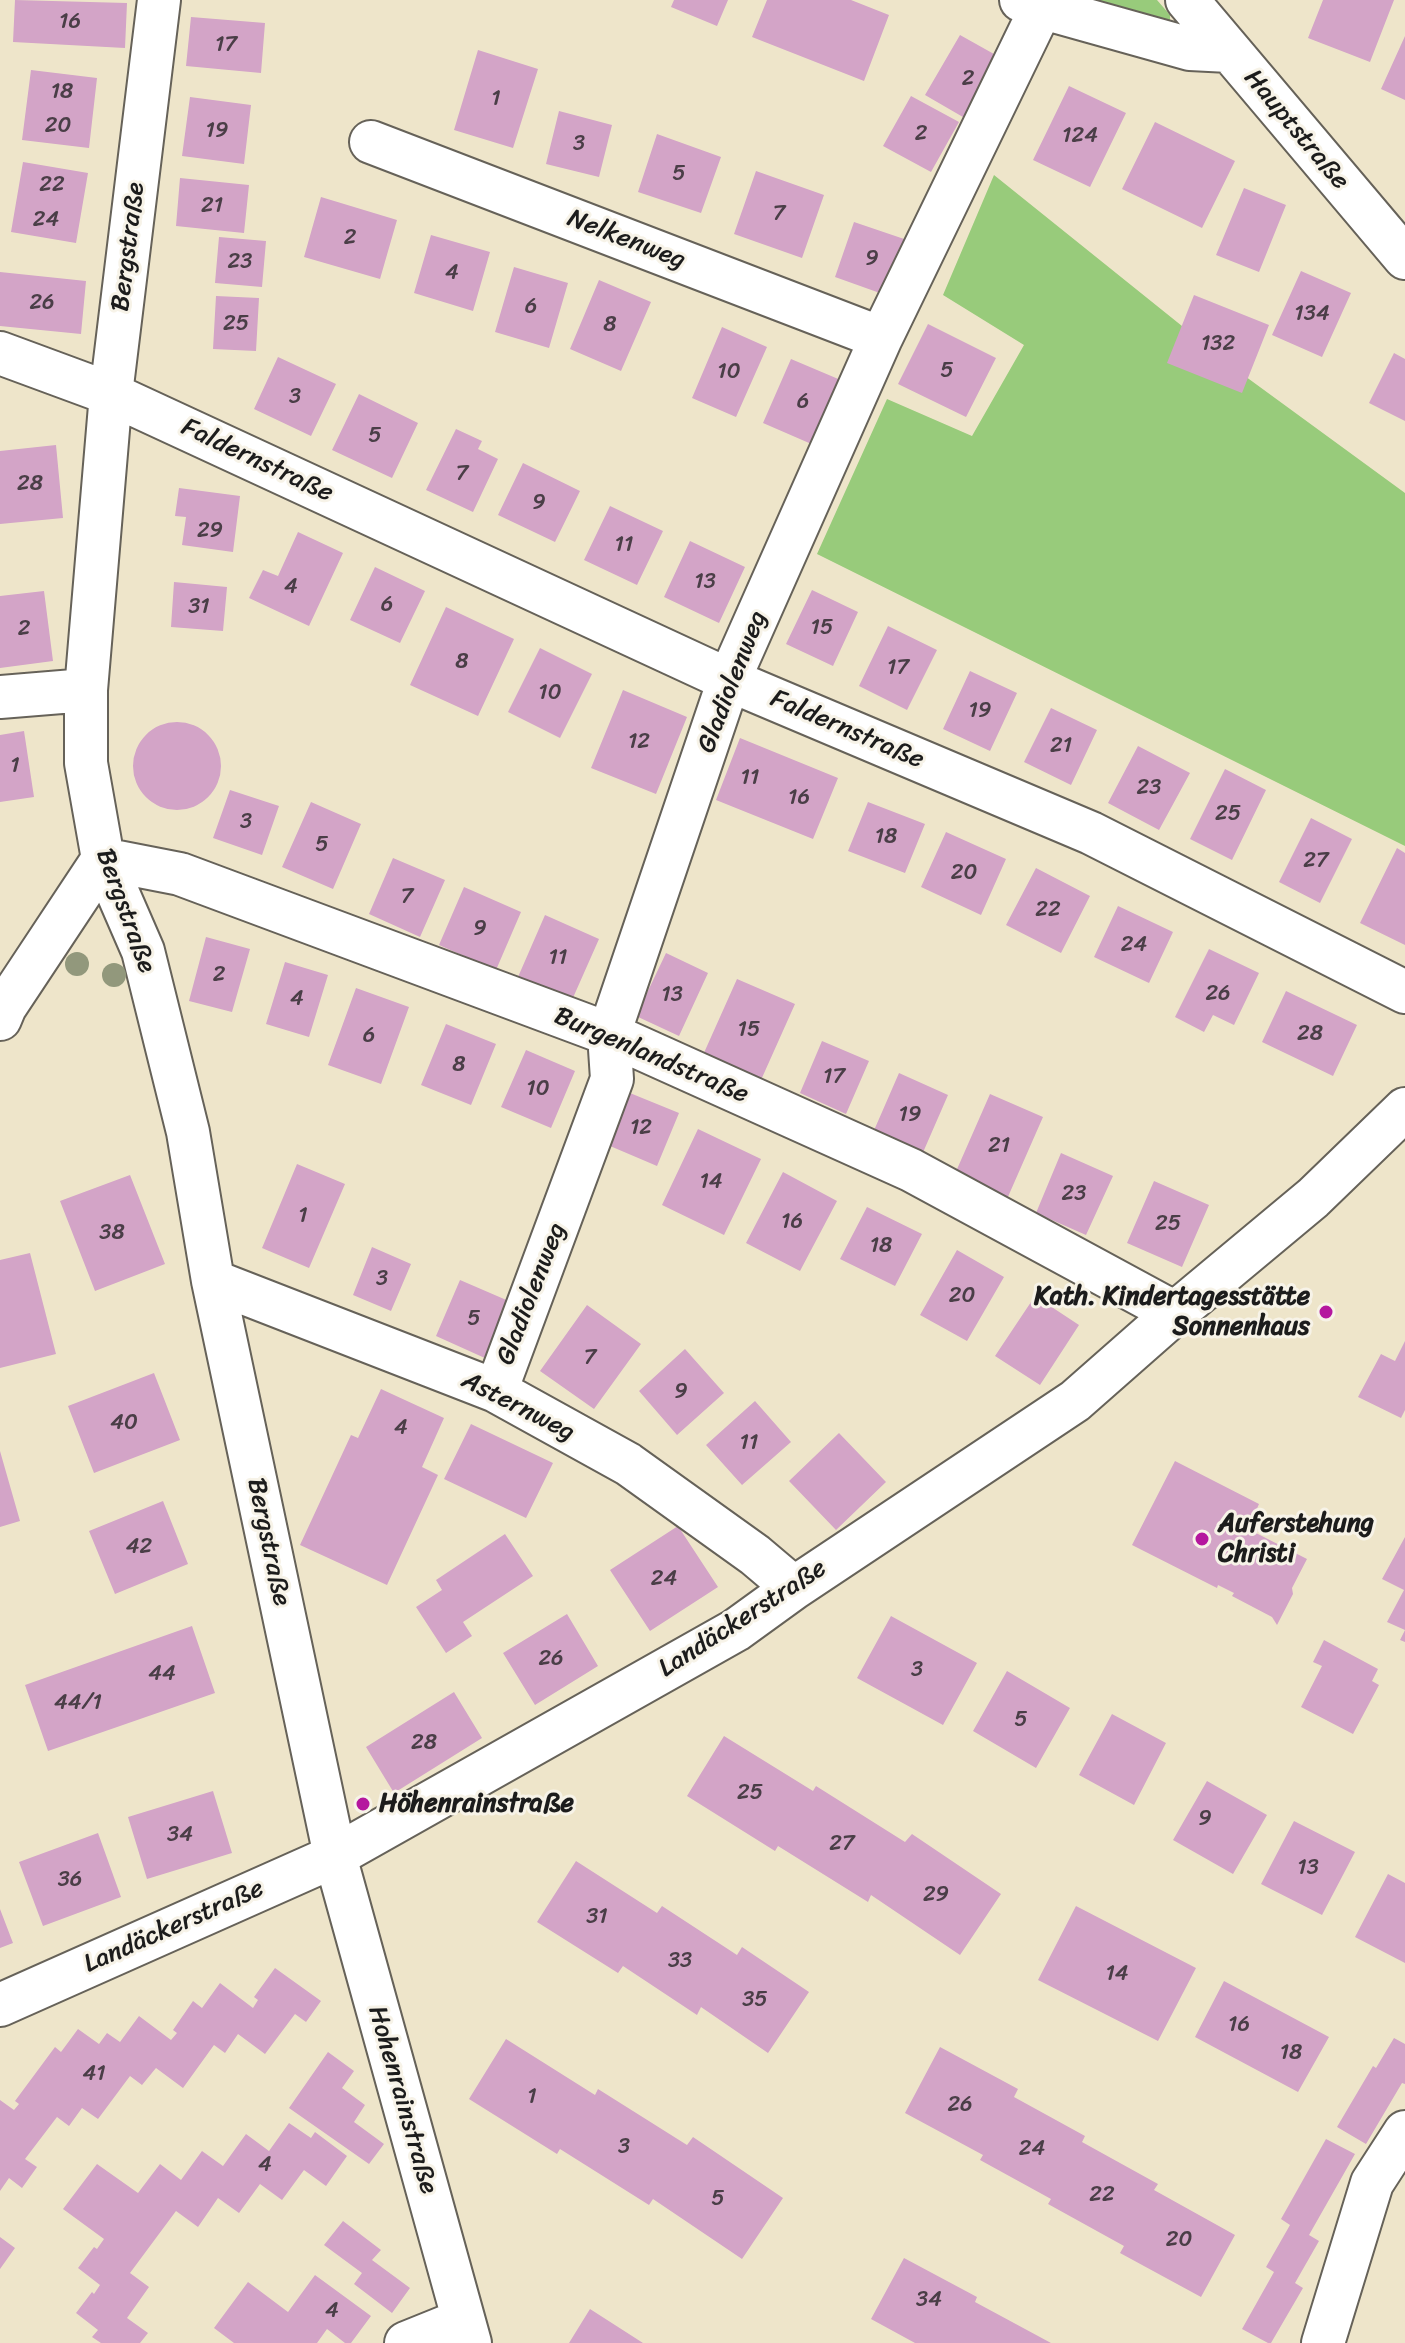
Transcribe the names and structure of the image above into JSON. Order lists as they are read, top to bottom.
{
  "streets": {
    "street": [
      "Hauptstraße",
      "Nelkenweg",
      "Bergstraße",
      "Faldernstraße",
      "Gladiolenweg",
      "Burgenlandstraße",
      "Asternweg",
      "Landäckerstraße",
      "Hohenrainstraße"
    ]
  },
  "crossings": [
    ["Nelkenweg", "Gladiolenweg"],
    ["Bergstraße", "Faldernstraße"],
    ["Bergstraße", "Burgenlandstraße"],
    ["Bergstraße", "Asternweg"],
    ["Bergstraße", "Landäckerstraße"],
    ["Bergstraße", "Hohenrainstraße"],
    ["Faldernstraße", "Gladiolenweg"],
    ["Gladiolenweg", "Burgenlandstraße"],
    ["Gladiolenweg", "Asternweg"],
    ["Burgenlandstraße", "Landäckerstraße"],
    ["Asternweg", "Landäckerstraße"],
    ["Landäckerstraße", "Hohenrainstraße"]
  ],
  "places": ["Kath. Kindertagesstätte Sonnenhaus", "Auferstehung Christi", "Höhenrainstraße"],
  "house_numbers": [
    "16",
    "17",
    "2",
    "18",
    "1",
    "20",
    "19",
    "2",
    "124",
    "3",
    "5",
    "22",
    "21",
    "7",
    "24",
    "2",
    "9",
    "23",
    "4",
    "26",
    "6",
    "134",
    "25",
    "8",
    "132",
    "5",
    "10",
    "3",
    "6",
    "5",
    "7",
    "28",
    "9",
    "29",
    "11",
    "13",
    "4",
    "6",
    "31",
    "15",
    "2",
    "8",
    "17",
    "10",
    "19",
    "12",
    "21",
    "1",
    "11",
    "23",
    "16",
    "25",
    "3",
    "18",
    "5",
    "27",
    "20",
    "7",
    "22",
    "9",
    "24",
    "11",
    "2",
    "26",
    "13",
    "4",
    "15",
    "28",
    "6",
    "8",
    "17",
    "10",
    "19",
    "12",
    "21",
    "14",
    "23",
    "1",
    "16",
    "25",
    "38",
    "18",
    "3",
    "20",
    "5",
    "7",
    "9",
    "40",
    "4",
    "11",
    "42",
    "24",
    "26",
    "3",
    "44",
    "44/1",
    "5",
    "28",
    "25",
    "9",
    "34",
    "27",
    "13",
    "36",
    "29",
    "31",
    "33",
    "14",
    "35",
    "16",
    "18",
    "41",
    "1",
    "26",
    "3",
    "24",
    "4",
    "22",
    "5",
    "20",
    "34",
    "4"
  ]
}
